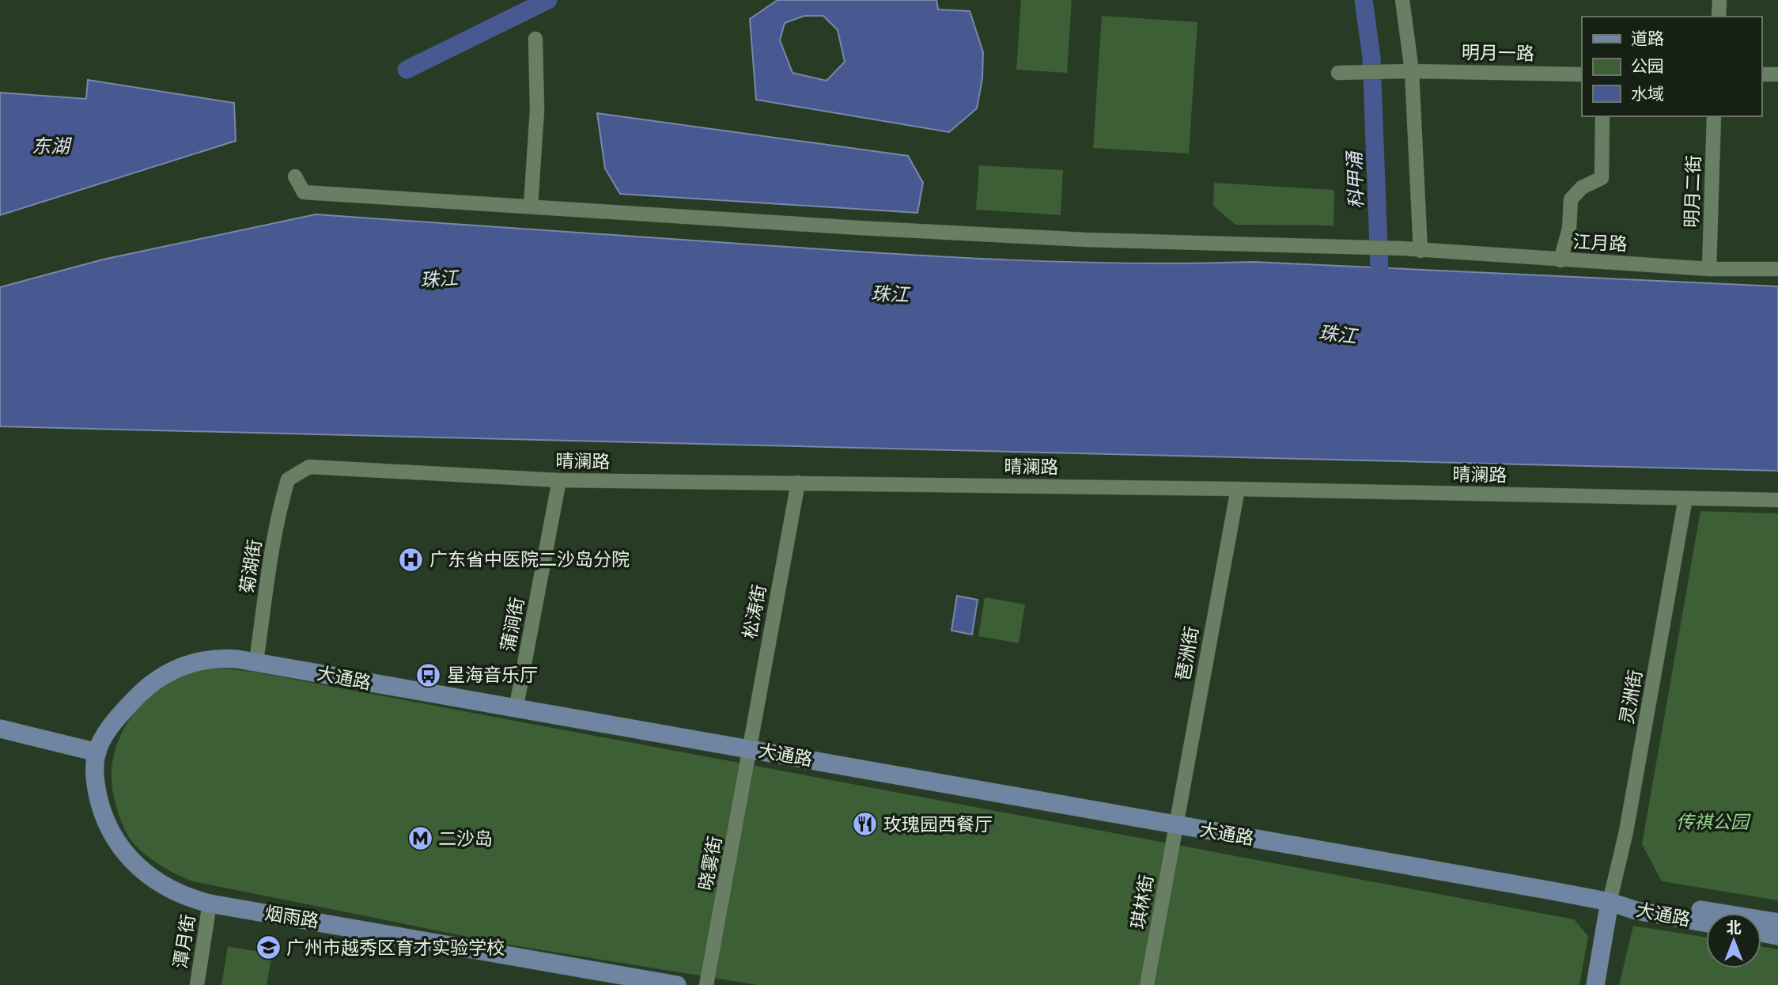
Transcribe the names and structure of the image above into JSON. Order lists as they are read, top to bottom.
{
  "streets": {
    "main road": ["大通路", "烟雨路"],
    "street": [
      "明月一路",
      "明月二街",
      "江月路",
      "晴澜路",
      "菊湖街",
      "松涛街",
      "蒲涧街",
      "琶洲街",
      "灵洲街",
      "晓雾街",
      "琪林街",
      "潭月街"
    ]
  },
  "crossings": [
    ["明月二街", "江月路"],
    ["晴澜路", "菊湖街"],
    ["晴澜路", "松涛街"],
    ["晴澜路", "蒲涧街"],
    ["晴澜路", "琶洲街"],
    ["晴澜路", "灵洲街"],
    ["菊湖街", "大通路"],
    ["松涛街", "大通路"],
    ["松涛街", "晓雾街"],
    ["蒲涧街", "大通路"],
    ["琶洲街", "大通路"],
    ["琶洲街", "琪林街"],
    ["大通路", "灵洲街"],
    ["大通路", "晓雾街"],
    ["大通路", "琪林街"],
    ["大通路", "烟雨路"],
    ["烟雨路", "潭月街"]
  ],
  "water": ["东湖", "科甲涌", "珠江"],
  "parks": ["传祺公园"],
  "places": {
    "hospital": ["广东省中医院二沙岛分院"],
    "bus stop": ["星海音乐厅"],
    "restaurant": ["玫瑰园西餐厅"],
    "metro station": ["二沙岛"],
    "school or university": ["广州市越秀区育才实验学校"]
  },
  "legend": ["道路", "公园", "水域"],
  "north": "top"
}
